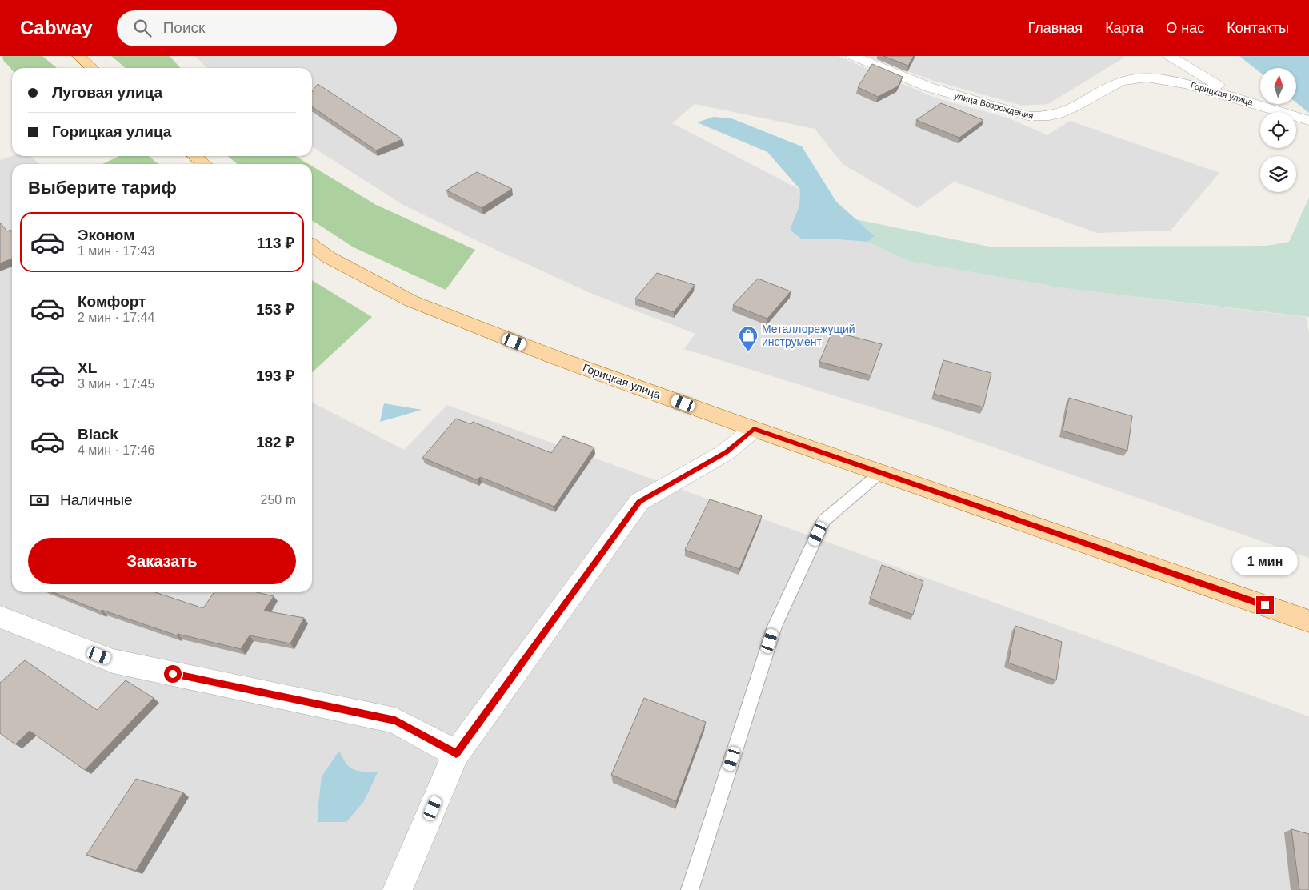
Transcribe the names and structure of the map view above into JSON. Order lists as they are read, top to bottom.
{
  "streets": {
    "main road": ["Горицкая улица"],
    "street": ["улица Возрождения"]
  },
  "crossings": [
    ["Горицкая улица", "улица Возрождения"]
  ],
  "places": {
    "shop": ["Металлорежущий инструмент"]
  },
  "north": "top",
  "page": {
    "header": "Cabway",
    "search": "Поиск",
    "nav": [
      "Главная",
      "Карта",
      "О нас",
      "Контакты"
    ],
    "banner": ["Луговая улица", "Горицкая улица"],
    "heading": "Выберите тариф",
    "list": [
      {
        "name": "Эконом",
        "note": "1 мин · 17:43",
        "value": "113 ₽"
      },
      {
        "name": "Комфорт",
        "note": "2 мин · 17:44",
        "value": "153 ₽"
      },
      {
        "name": "XL",
        "note": "3 мин · 17:45",
        "value": "193 ₽"
      },
      {
        "name": "Black",
        "note": "4 мин · 17:46",
        "value": "182 ₽"
      }
    ],
    "pay": ["Наличные", "250 m"],
    "buttons": "Заказать",
    "bubble": "1 мин"
  }
}
